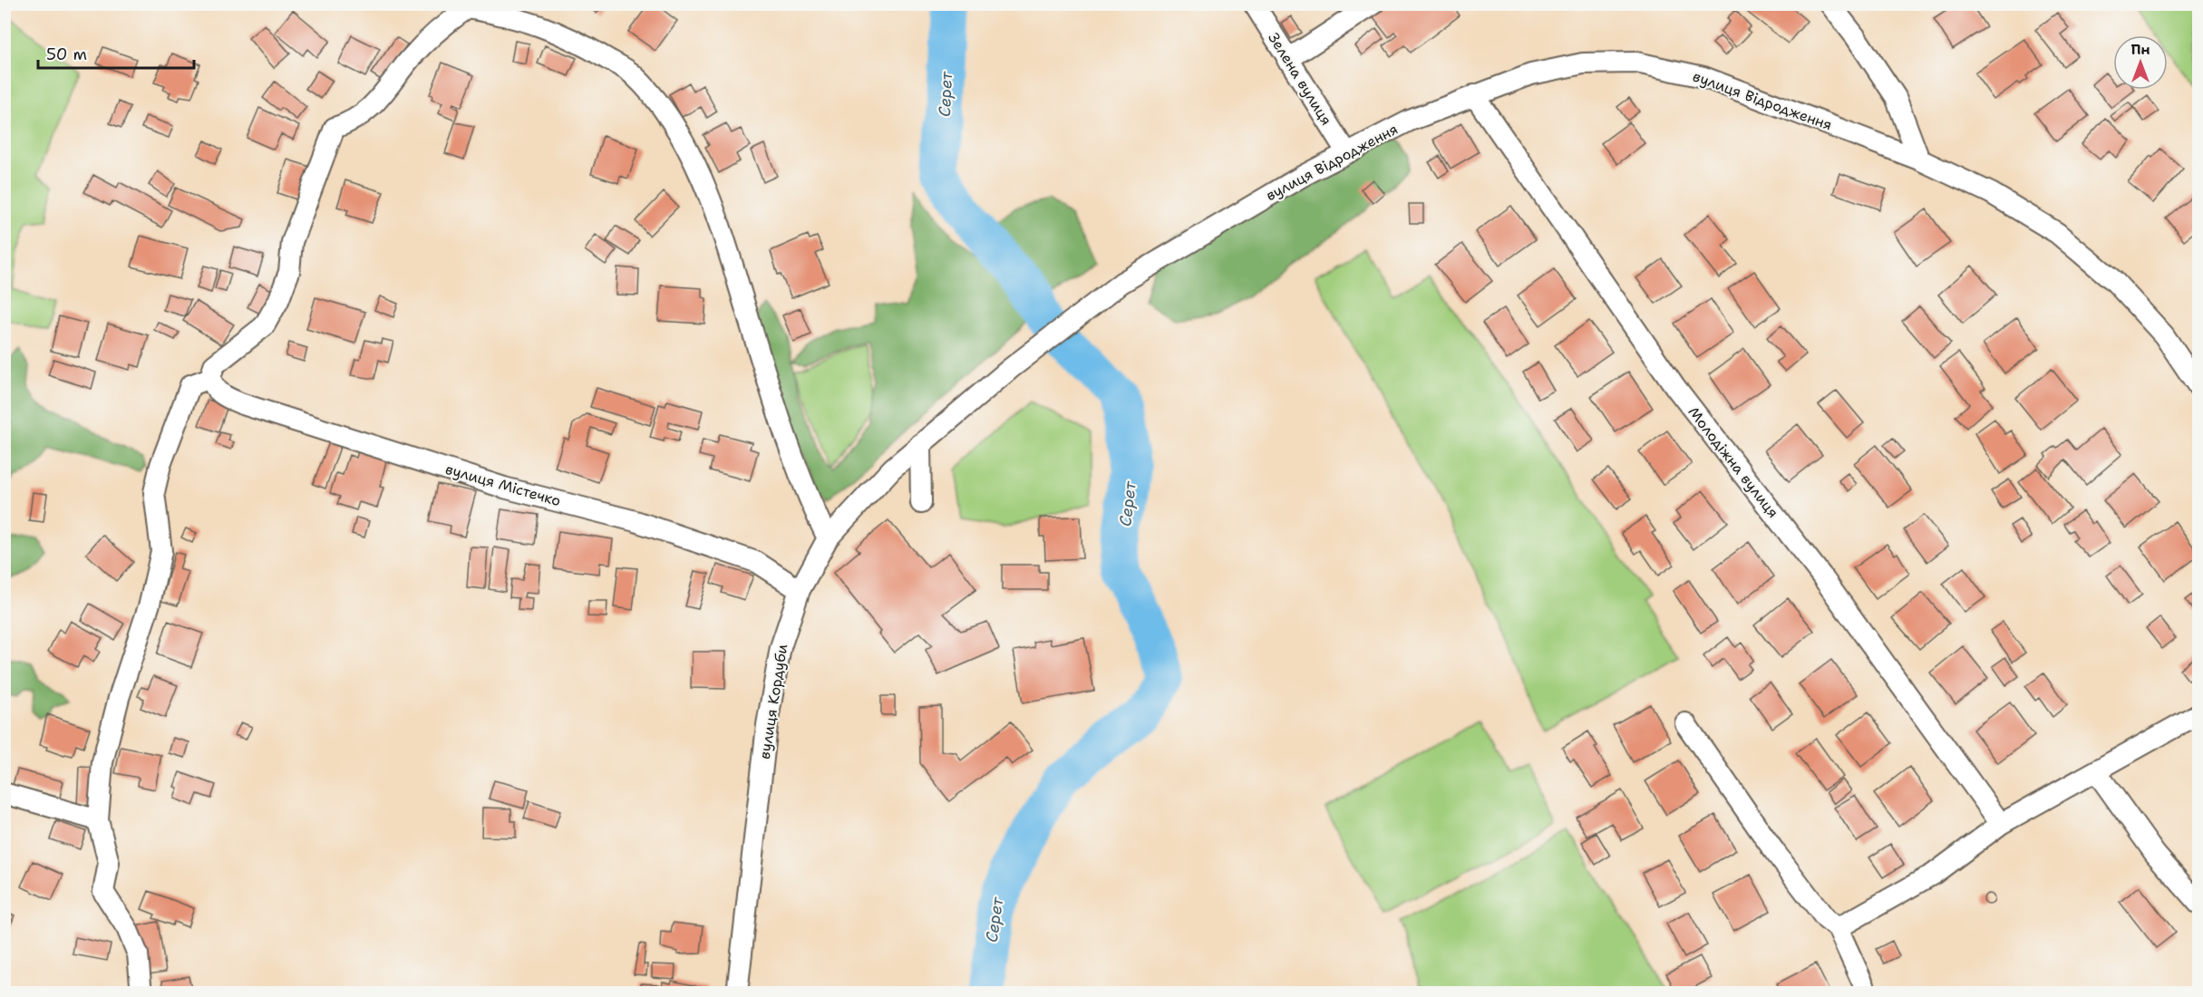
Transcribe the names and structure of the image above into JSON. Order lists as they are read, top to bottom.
{
  "streets": {
    "street": [
      "Зелена вулиця",
      "вулиця Відродження",
      "Молодіжна вулиця",
      "вулиця Містечко",
      "вулиця Кордуби"
    ]
  },
  "crossings": [
    ["Зелена вулиця", "вулиця Відродження"],
    ["вулиця Відродження", "Молодіжна вулиця"],
    ["вулиця Відродження", "вулиця Кордуби"],
    ["вулиця Містечко", "вулиця Кордуби"]
  ],
  "water": ["Серет"],
  "scale_bar": "50 m",
  "north": "top"
}
